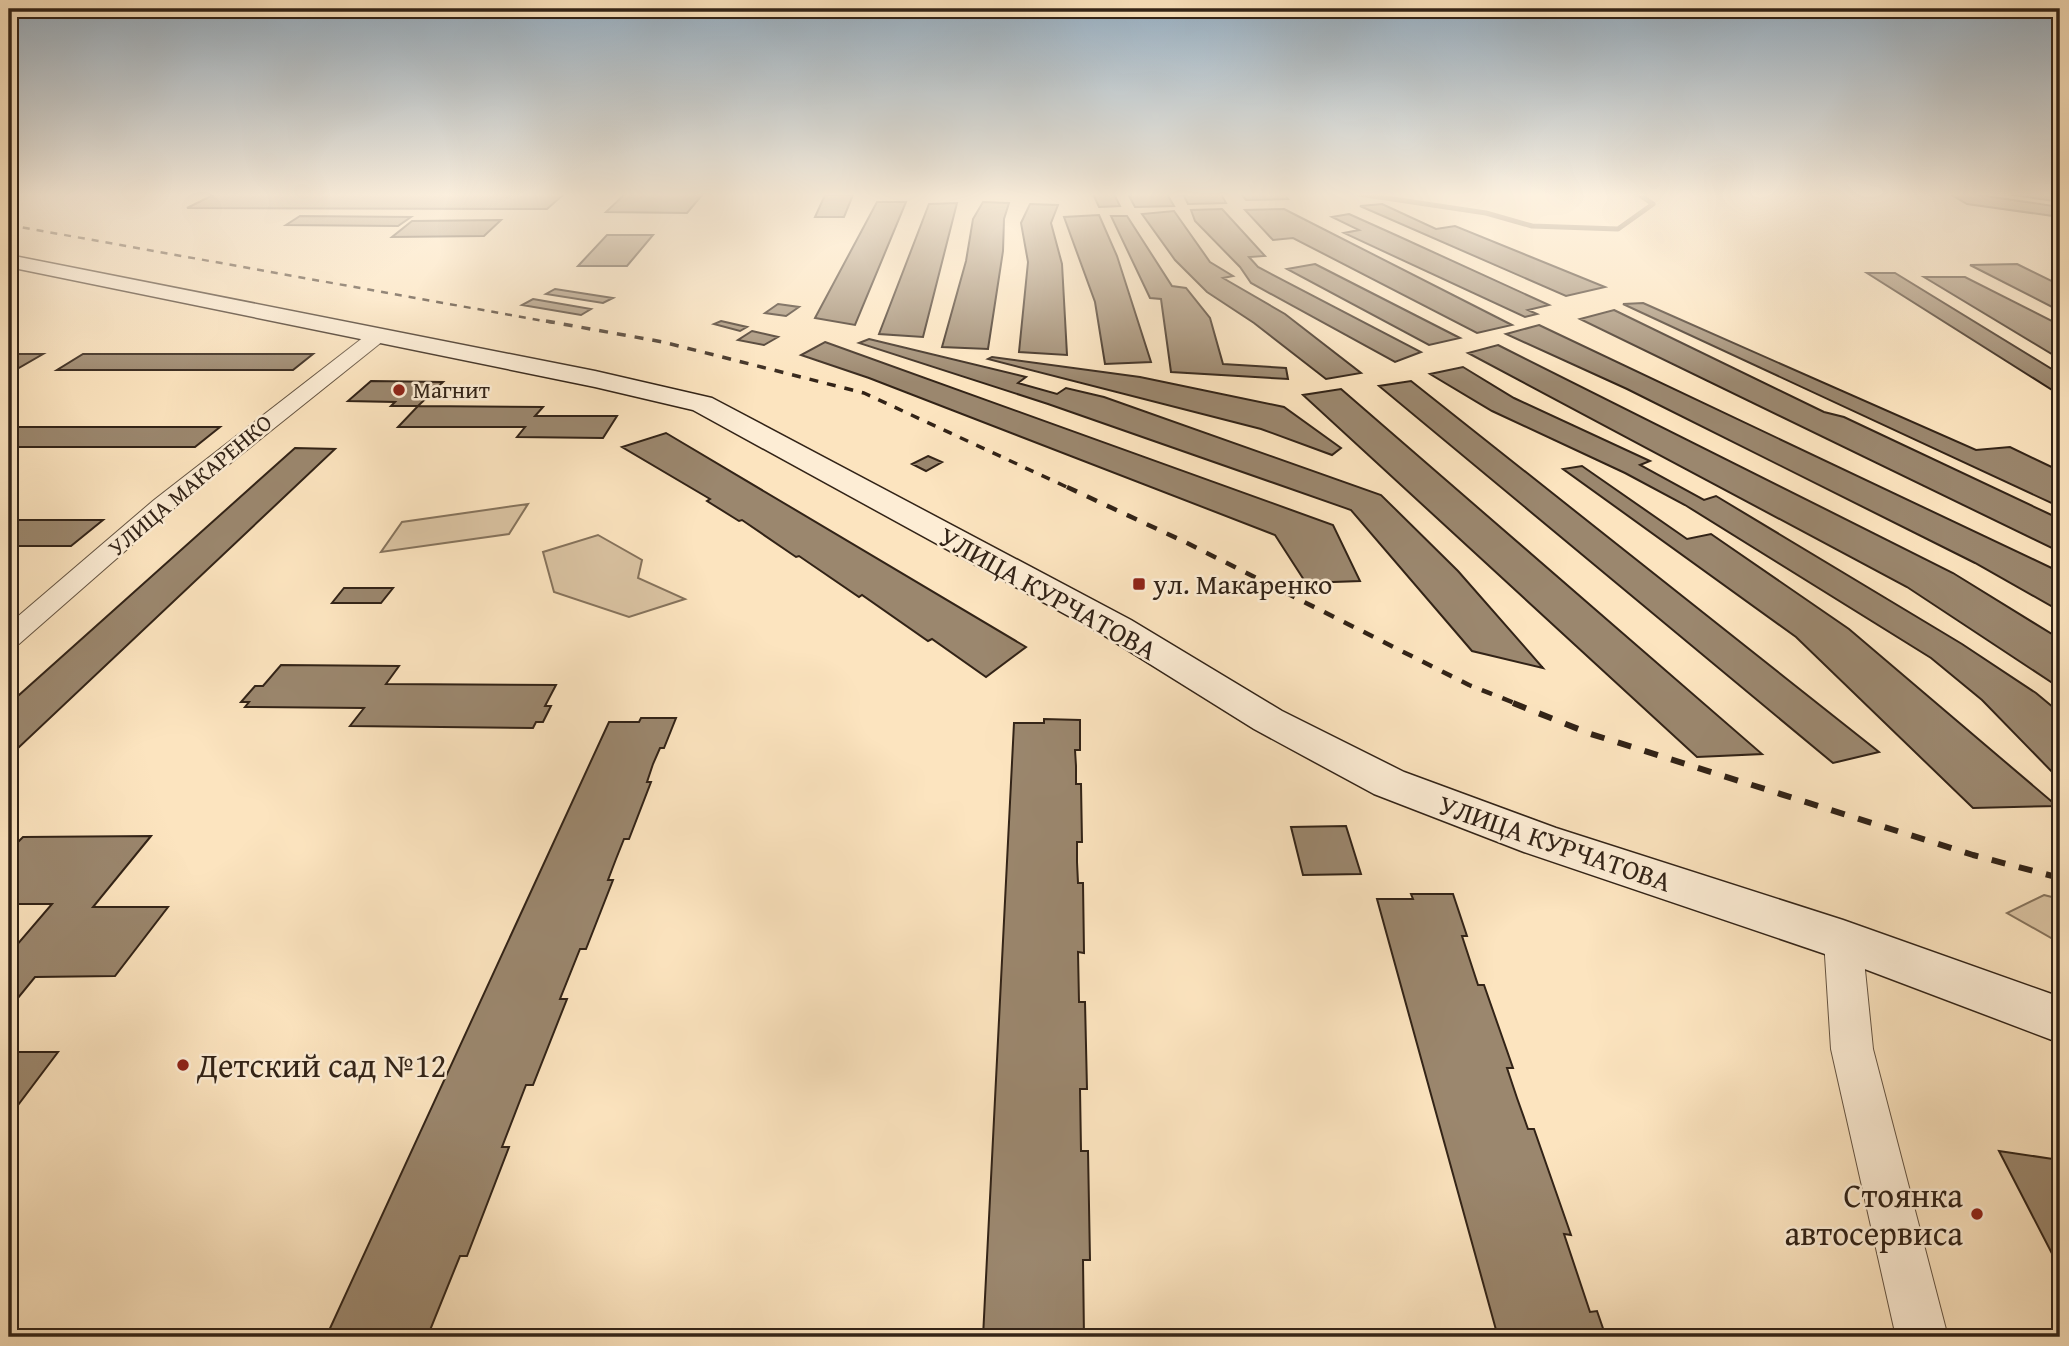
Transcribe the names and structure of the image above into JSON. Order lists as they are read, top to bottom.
{
  "streets": {
    "main road": ["УЛИЦА КУРЧАТОВА"],
    "street": ["УЛИЦА МАКАРЕНКО"]
  },
  "crossings": [
    ["УЛИЦА МАКАРЕНКО", "УЛИЦА КУРЧАТОВА"]
  ],
  "places": {
    "other": ["Магнит", "Детский сад №12", "Стоянка автосервиса"],
    "transit": ["ул. Макаренко"]
  }
}
